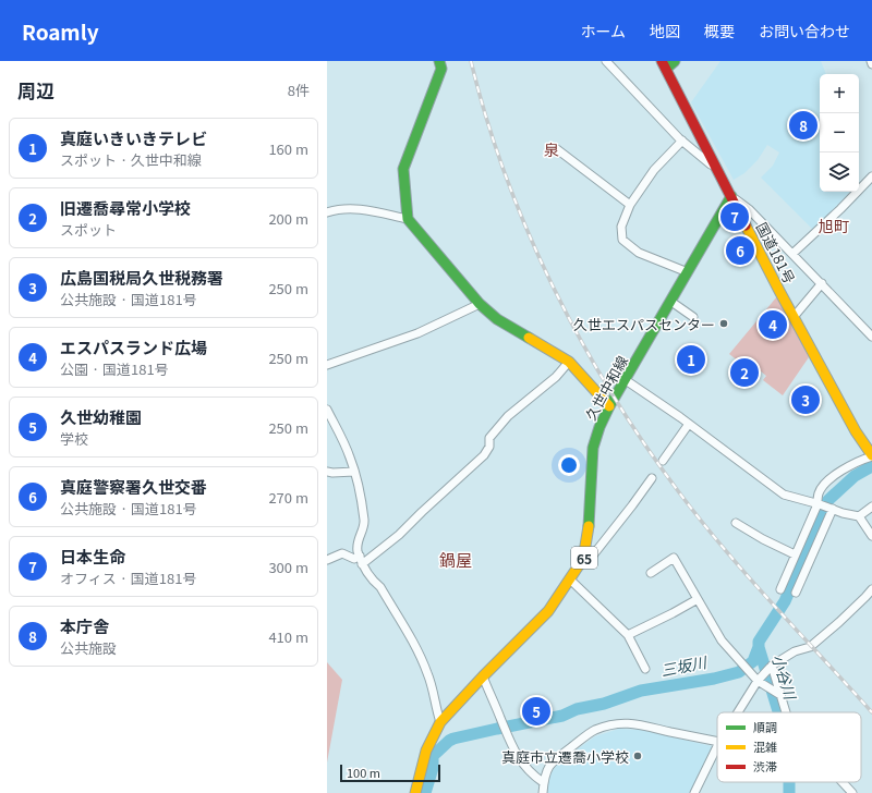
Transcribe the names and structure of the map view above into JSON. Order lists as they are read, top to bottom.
{
  "streets": {
    "main road": ["国道181号", "久世中和線", "65"]
  },
  "crossings": [
    ["国道181号", "久世中和線"]
  ],
  "districts": ["泉", "旭町", "鍋屋"],
  "water": ["三坂川", "小谷川"],
  "places": ["久世エスパスセンター", "真庭市立遷喬小学校"],
  "legend": ["順調", "混雑", "渋滞"],
  "scale_bar": "100 m",
  "page": {
    "header": "Roamly",
    "nav": [
      "ホーム",
      "地図",
      "概要",
      "お問い合わせ"
    ],
    "heading": ["周辺", "8件"],
    "map_buttons": ["+", "−"],
    "pins": [
      "8",
      "7",
      "6",
      "4",
      "1",
      "2",
      "3",
      "5"
    ],
    "list": [
      {
        "mark": "1",
        "name": "真庭いきいきテレビ",
        "note": "スポット · 久世中和線",
        "value": "160 m"
      },
      {
        "mark": "2",
        "name": "旧遷喬尋常小学校",
        "note": "スポット",
        "value": "200 m"
      },
      {
        "mark": "3",
        "name": "広島国税局久世税務署",
        "note": "公共施設 · 国道181号",
        "value": "250 m"
      },
      {
        "mark": "4",
        "name": "エスパスランド広場",
        "note": "公園 · 国道181号",
        "value": "250 m"
      },
      {
        "mark": "5",
        "name": "久世幼稚園",
        "note": "学校",
        "value": "250 m"
      },
      {
        "mark": "6",
        "name": "真庭警察署久世交番",
        "note": "公共施設 · 国道181号",
        "value": "270 m"
      },
      {
        "mark": "7",
        "name": "日本生命",
        "note": "オフィス · 国道181号",
        "value": "300 m"
      },
      {
        "mark": "8",
        "name": "本庁舎",
        "note": "公共施設",
        "value": "410 m"
      }
    ],
    "scale": "100 m"
  }
}
